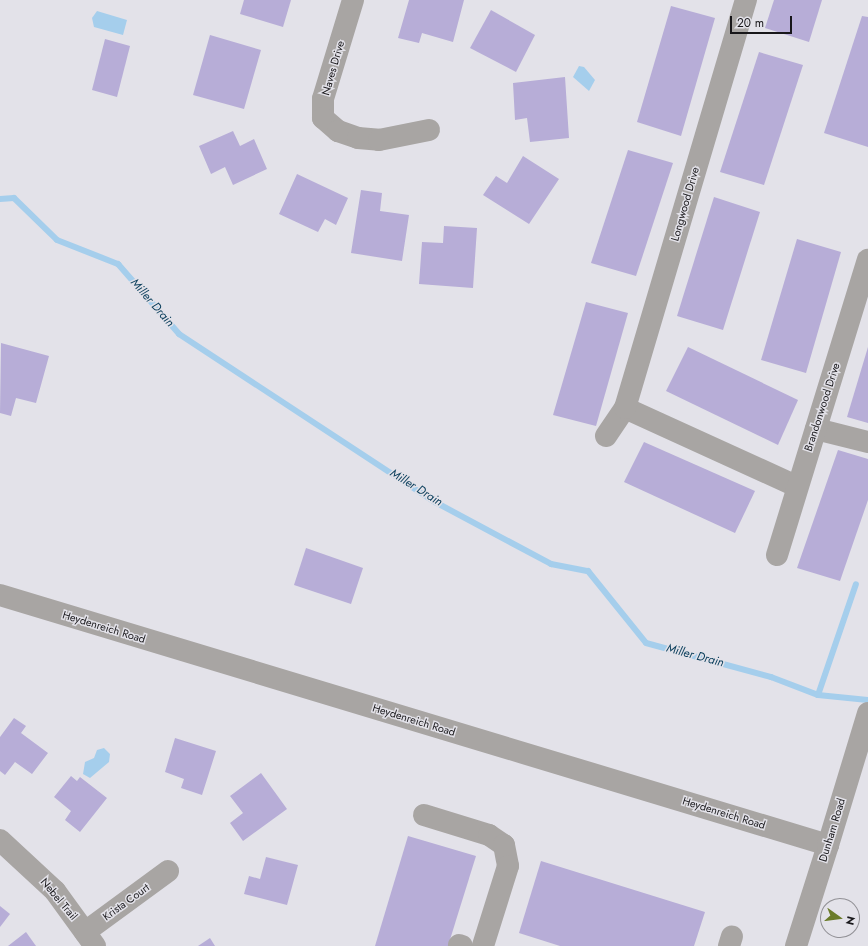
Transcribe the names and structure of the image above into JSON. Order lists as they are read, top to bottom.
{
  "streets": {
    "street": [
      "Naves Drive",
      "Longwood Drive",
      "Brandonwood Drive",
      "Heydenreich Road",
      "Dunham Road",
      "Nebel Trail",
      "Krista Court"
    ]
  },
  "crossings": [
    ["Heydenreich Road", "Dunham Road"],
    ["Nebel Trail", "Krista Court"]
  ],
  "water": ["Miller Drain"],
  "scale_bar": "20 m",
  "north": "right"
}
